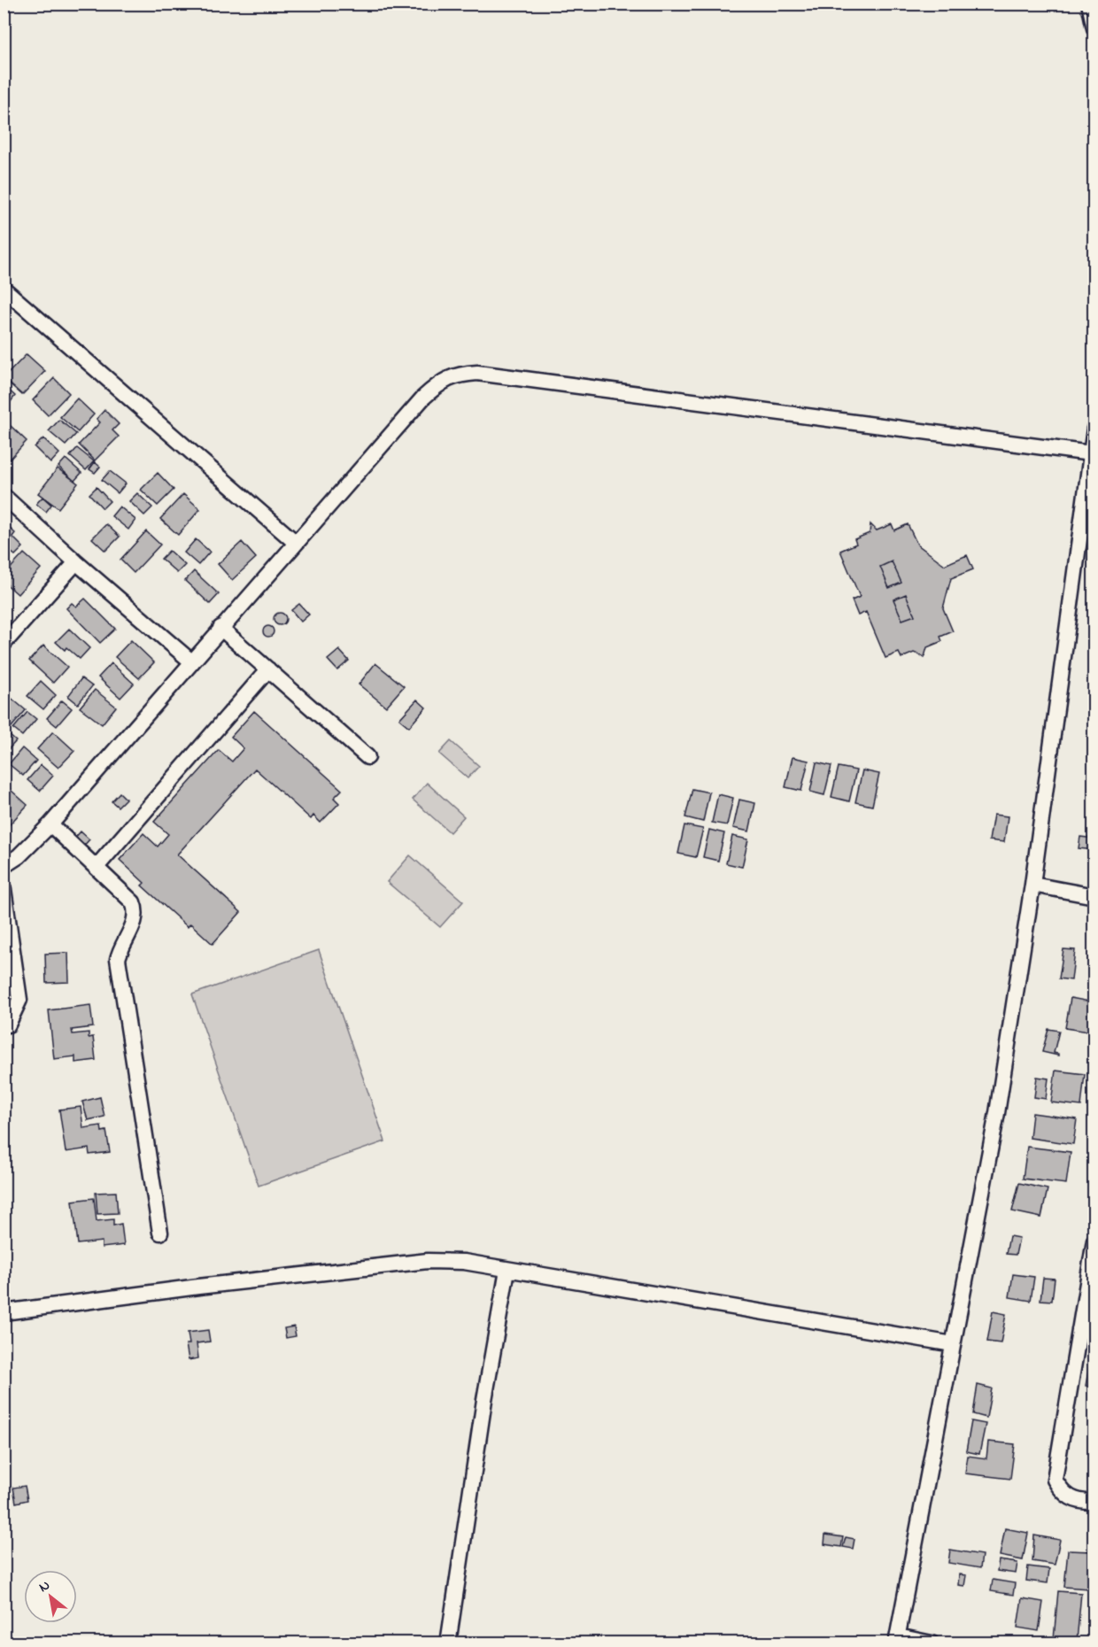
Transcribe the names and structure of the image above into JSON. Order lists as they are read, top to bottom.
{
  "north": "top left"
}
